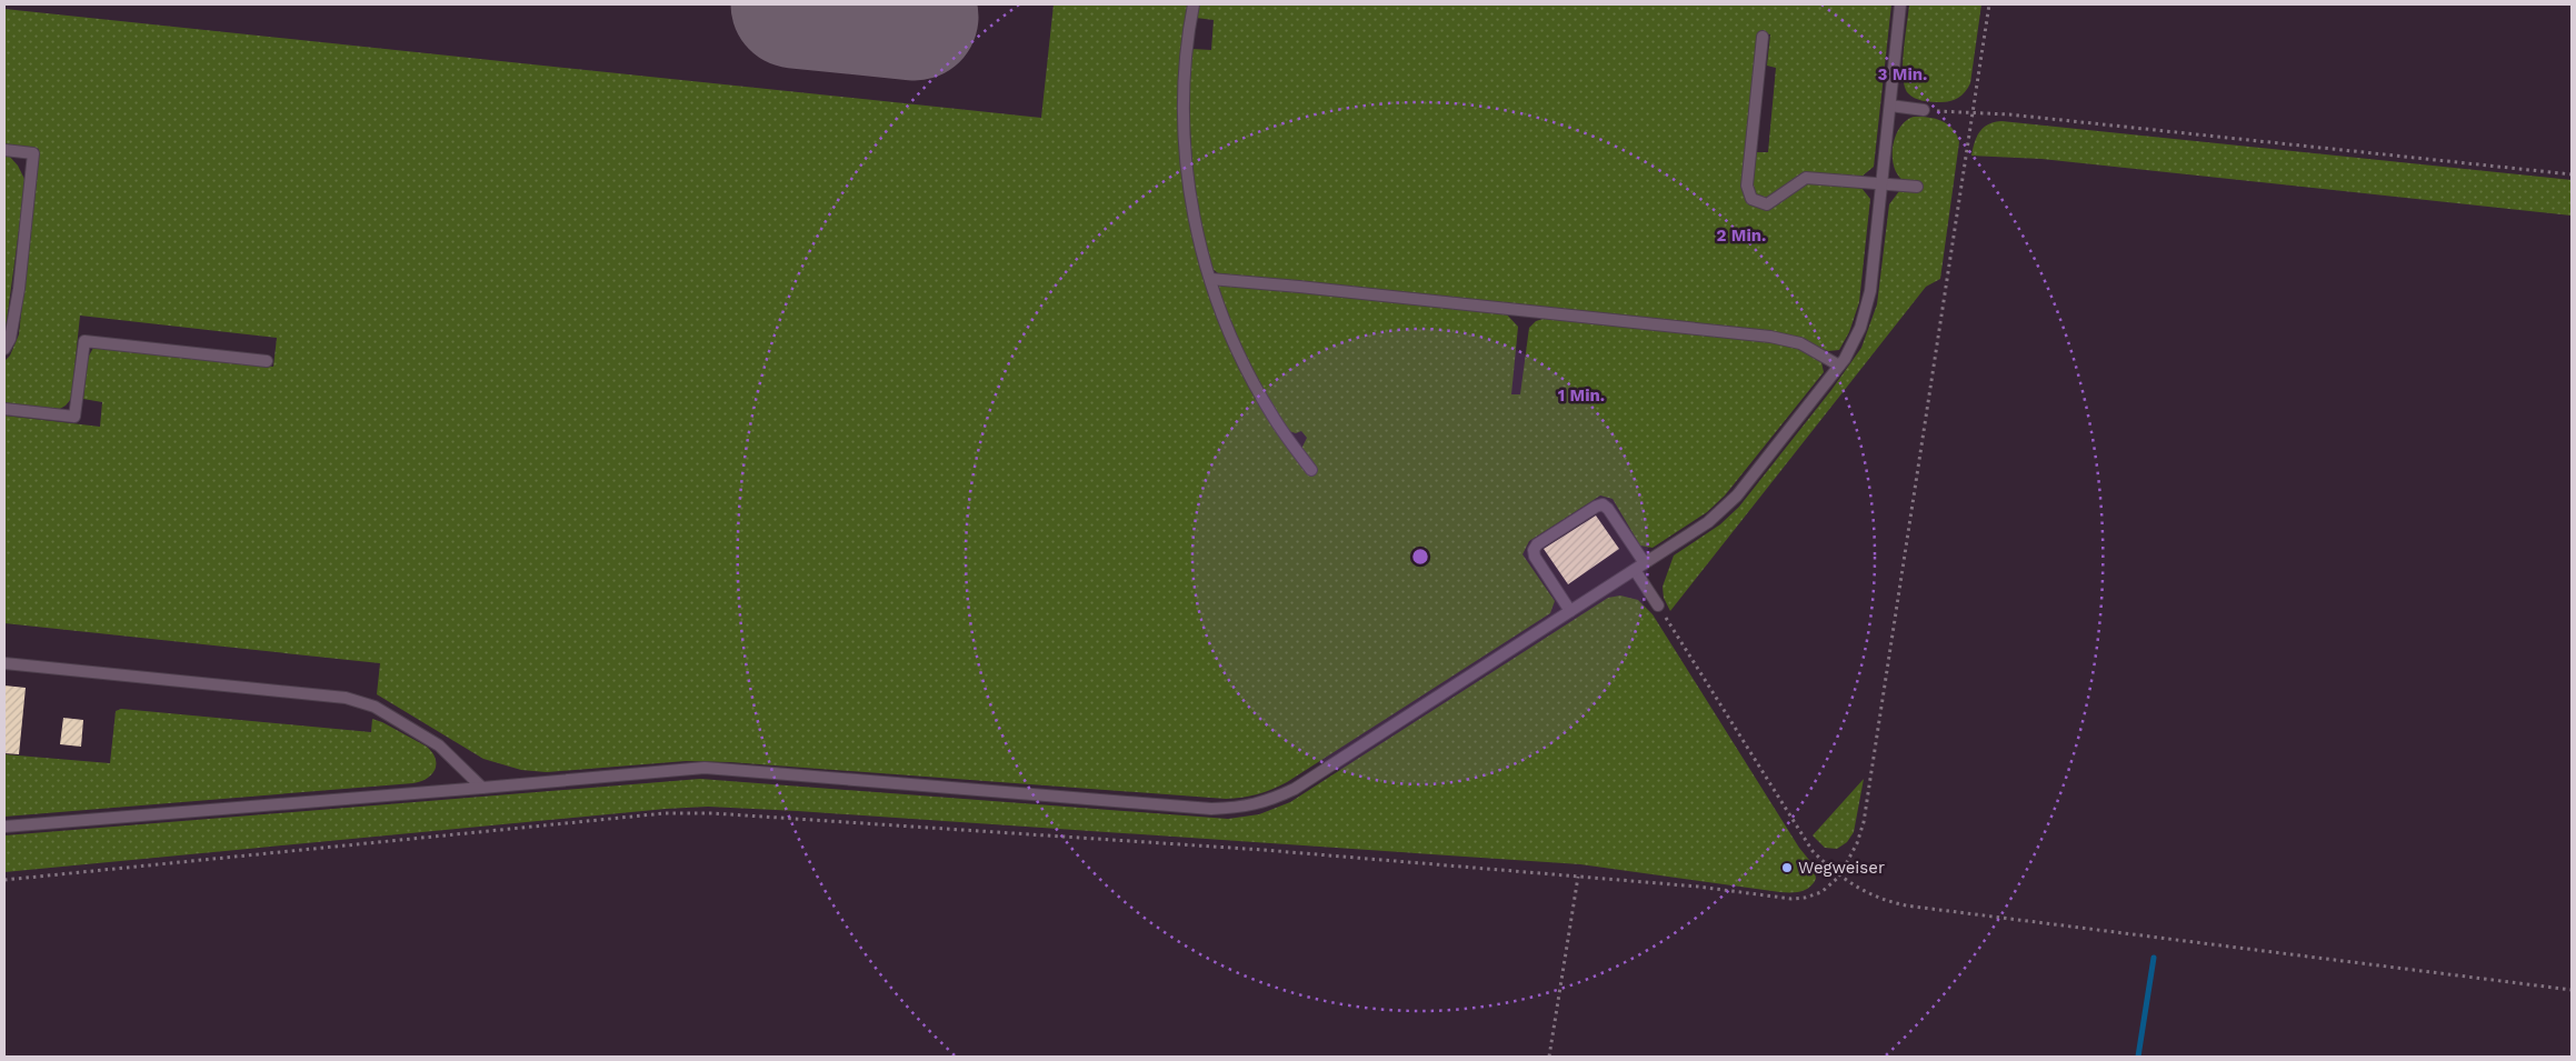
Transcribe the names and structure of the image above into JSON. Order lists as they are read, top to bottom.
{
  "places": ["Wegweiser"],
  "rings": ["3 Min.", "2 Min.", "1 Min."]
}
